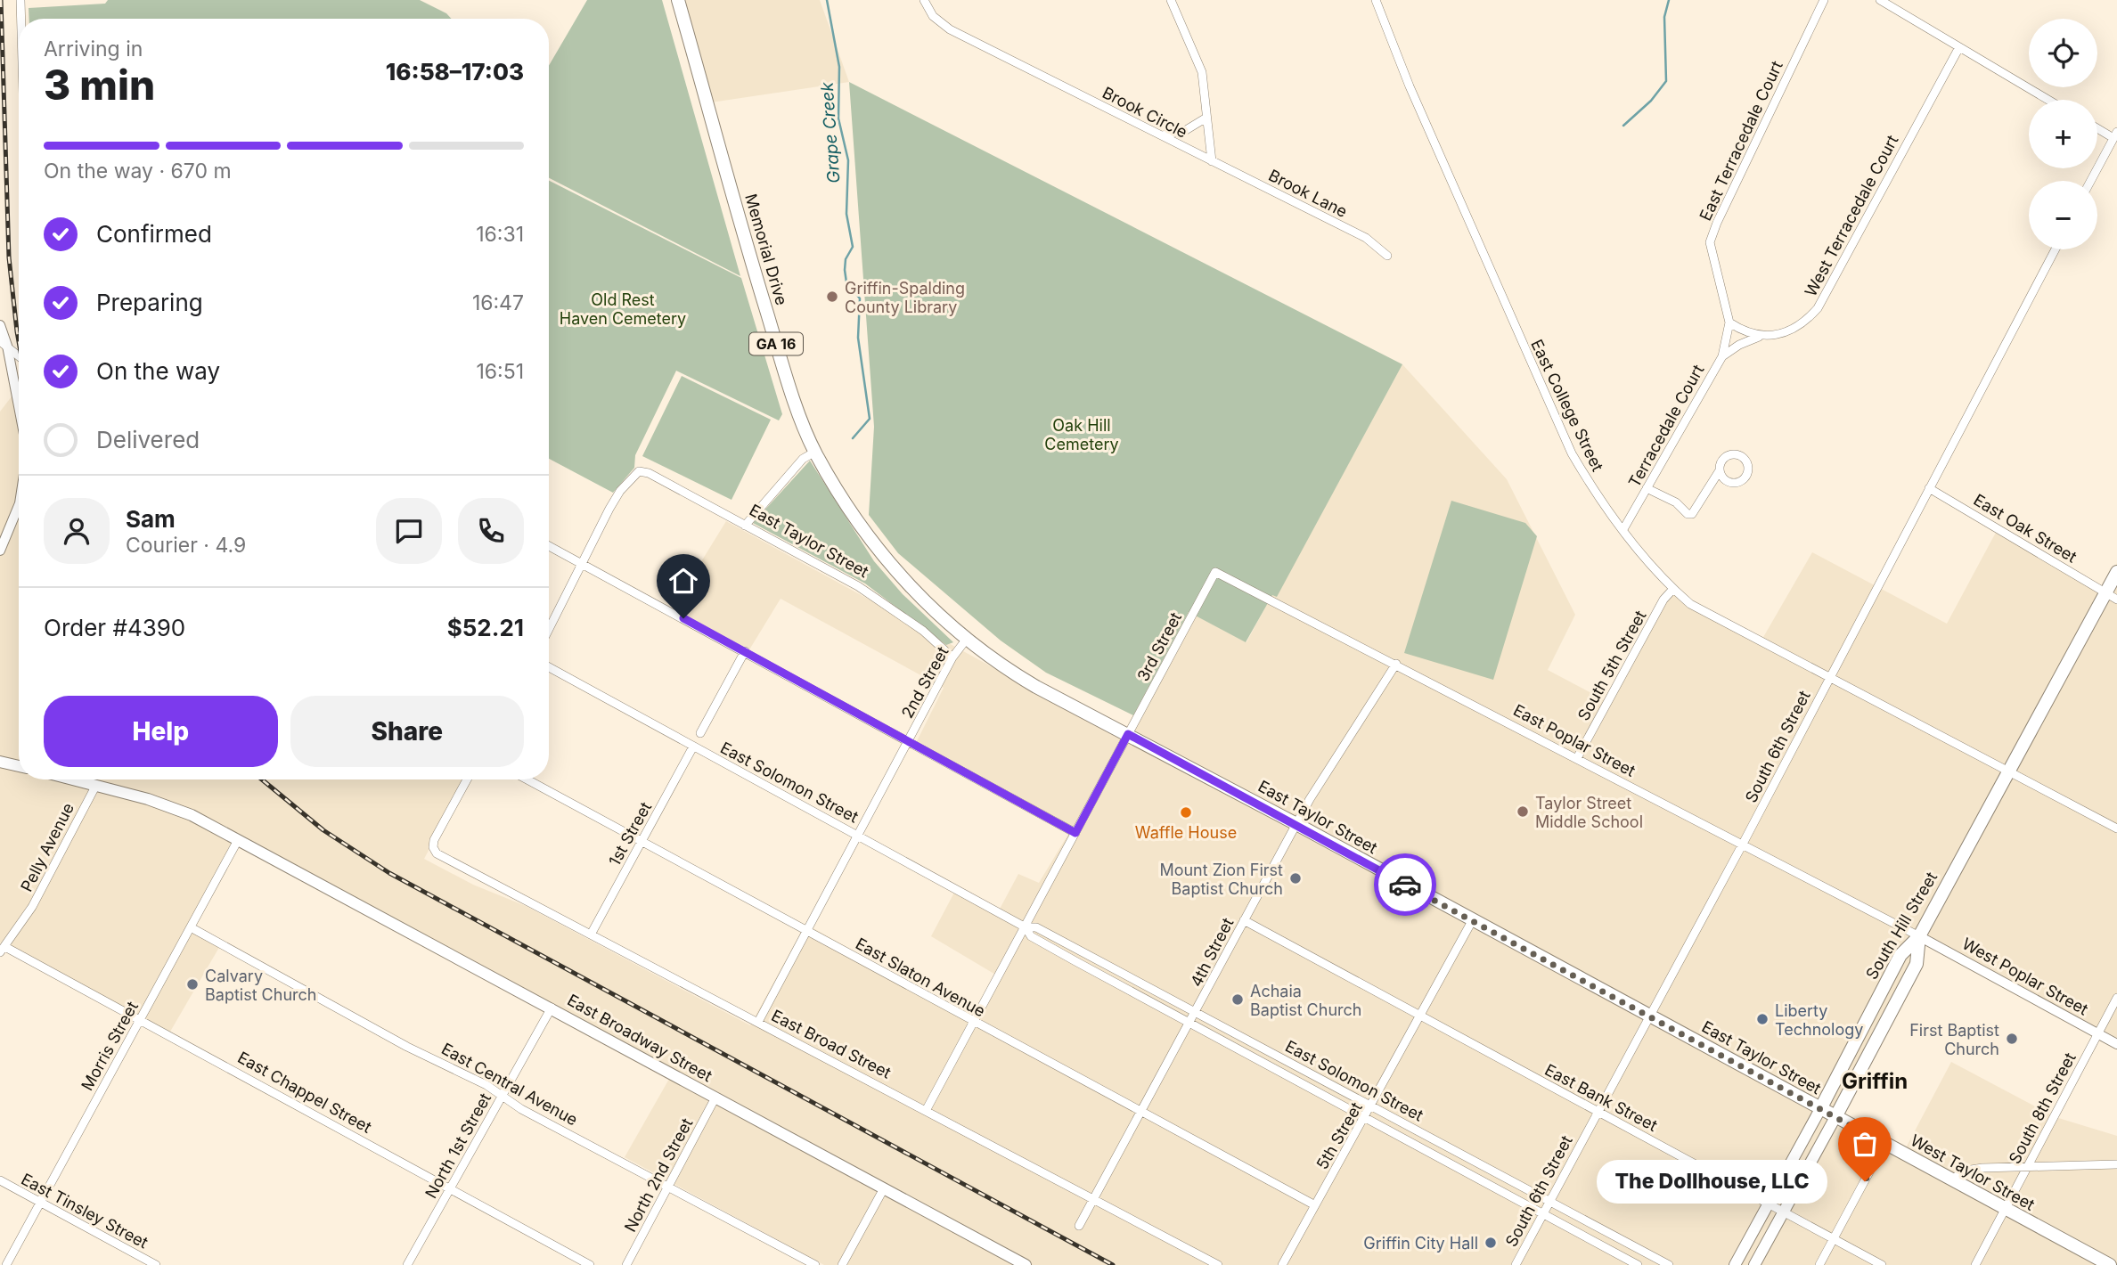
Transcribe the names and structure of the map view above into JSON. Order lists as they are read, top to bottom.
{
  "streets": {
    "main road": [
      "Memorial Drive",
      "GA 16",
      "East Taylor Street",
      "South Hill Street",
      "East Broadway Street",
      "West Taylor Street"
    ],
    "street": [
      "Brook Circle",
      "East Terracedale Court",
      "Brook Lane",
      "West Terracedale Court",
      "East College Street",
      "Terracedale Court",
      "East Oak Street",
      "3rd Street",
      "South 5th Street",
      "2nd Street",
      "East Poplar Street",
      "South 6th Street",
      "East Solomon Street",
      "1st Street",
      "Pelly Avenue",
      "4th Street",
      "West Poplar Street",
      "East Slaton Avenue",
      "East Broad Street",
      "Morris Street",
      "East Central Avenue",
      "East Chappel Street",
      "East Bank Street",
      "South 8th Street",
      "5th Street",
      "North 1st Street",
      "North 2nd Street",
      "East Tinsley Street"
    ]
  },
  "crossings": [
    ["Brook Circle", "Brook Lane"],
    ["East Terracedale Court", "Terracedale Court"],
    ["West Terracedale Court", "Terracedale Court"],
    ["Memorial Drive", "East Taylor Street"],
    ["Memorial Drive", "2nd Street"],
    ["East College Street", "Terracedale Court"],
    ["East College Street", "South 5th Street"],
    ["East College Street", "South 6th Street"],
    ["East College Street", "South Hill Street"],
    ["East Oak Street", "South 6th Street"],
    ["East Oak Street", "South Hill Street"],
    ["East Taylor Street", "3rd Street"],
    ["East Taylor Street", "2nd Street"],
    ["East Taylor Street", "South 6th Street"],
    ["East Taylor Street", "South Hill Street"],
    ["East Taylor Street", "4th Street"],
    ["East Taylor Street", "5th Street"],
    ["East Taylor Street", "West Taylor Street"],
    ["3rd Street", "East Poplar Street"],
    ["3rd Street", "East Solomon Street"],
    ["3rd Street", "East Slaton Avenue"],
    ["3rd Street", "East Broad Street"],
    ["South 5th Street", "East Poplar Street"],
    ["2nd Street", "East Solomon Street"],
    ["East Poplar Street", "South 6th Street"],
    ["East Poplar Street", "South Hill Street"],
    ["East Poplar Street", "4th Street"],
    ["East Poplar Street", "West Poplar Street"],
    ["South 6th Street", "East Solomon Street"],
    ["South 6th Street", "East Bank Street"],
    ["East Solomon Street", "1st Street"],
    ["East Solomon Street", "4th Street"],
    ["East Solomon Street", "5th Street"],
    ["1st Street", "East Slaton Avenue"],
    ["1st Street", "East Broad Street"],
    ["Pelly Avenue", "East Broadway Street"],
    ["Pelly Avenue", "East Chappel Street"],
    ["South Hill Street", "West Poplar Street"],
    ["South Hill Street", "East Bank Street"],
    ["South Hill Street", "West Taylor Street"],
    ["4th Street", "East Slaton Avenue"],
    ["4th Street", "East Broad Street"],
    ["4th Street", "East Bank Street"],
    ["West Poplar Street", "South 8th Street"],
    ["East Slaton Avenue", "5th Street"],
    ["East Broadway Street", "Morris Street"],
    ["East Broadway Street", "North 1st Street"],
    ["East Broadway Street", "North 2nd Street"],
    ["Morris Street", "East Central Avenue"],
    ["Morris Street", "East Chappel Street"],
    ["Morris Street", "East Tinsley Street"],
    ["East Central Avenue", "North 1st Street"],
    ["East Central Avenue", "North 2nd Street"],
    ["East Chappel Street", "North 1st Street"],
    ["East Bank Street", "5th Street"],
    ["South 8th Street", "West Taylor Street"]
  ],
  "districts": ["Griffin"],
  "water": ["Grape Creek"],
  "parks": ["Old Rest Haven Cemetery", "Oak Hill Cemetery"],
  "places": [
    "Griffin-Spalding County Library",
    "Taylor Street Middle School",
    "Waffle House",
    "Mount Zion First Baptist Church",
    "Calvary Baptist Church",
    "Achaia Baptist Church",
    "Liberty Technology",
    "First Baptist Church",
    "The Dollhouse, LLC",
    "Griffin City Hall"
  ],
  "page": {
    "map_buttons": ["+", "−"],
    "heading": ["3 min", "Arriving in", "16:58–17:03"],
    "panel": [
      "Sam",
      "Courier · 4.9",
      "Order #4390",
      "$52.21"
    ],
    "bar": "On the way · 670 m",
    "list": [
      ["Confirmed", "16:31"],
      ["Preparing", "16:47"],
      ["On the way", "16:51"],
      "Delivered"
    ],
    "buttons": ["Help", "Share"],
    "bubble": "The Dollhouse, LLC"
  }
}
